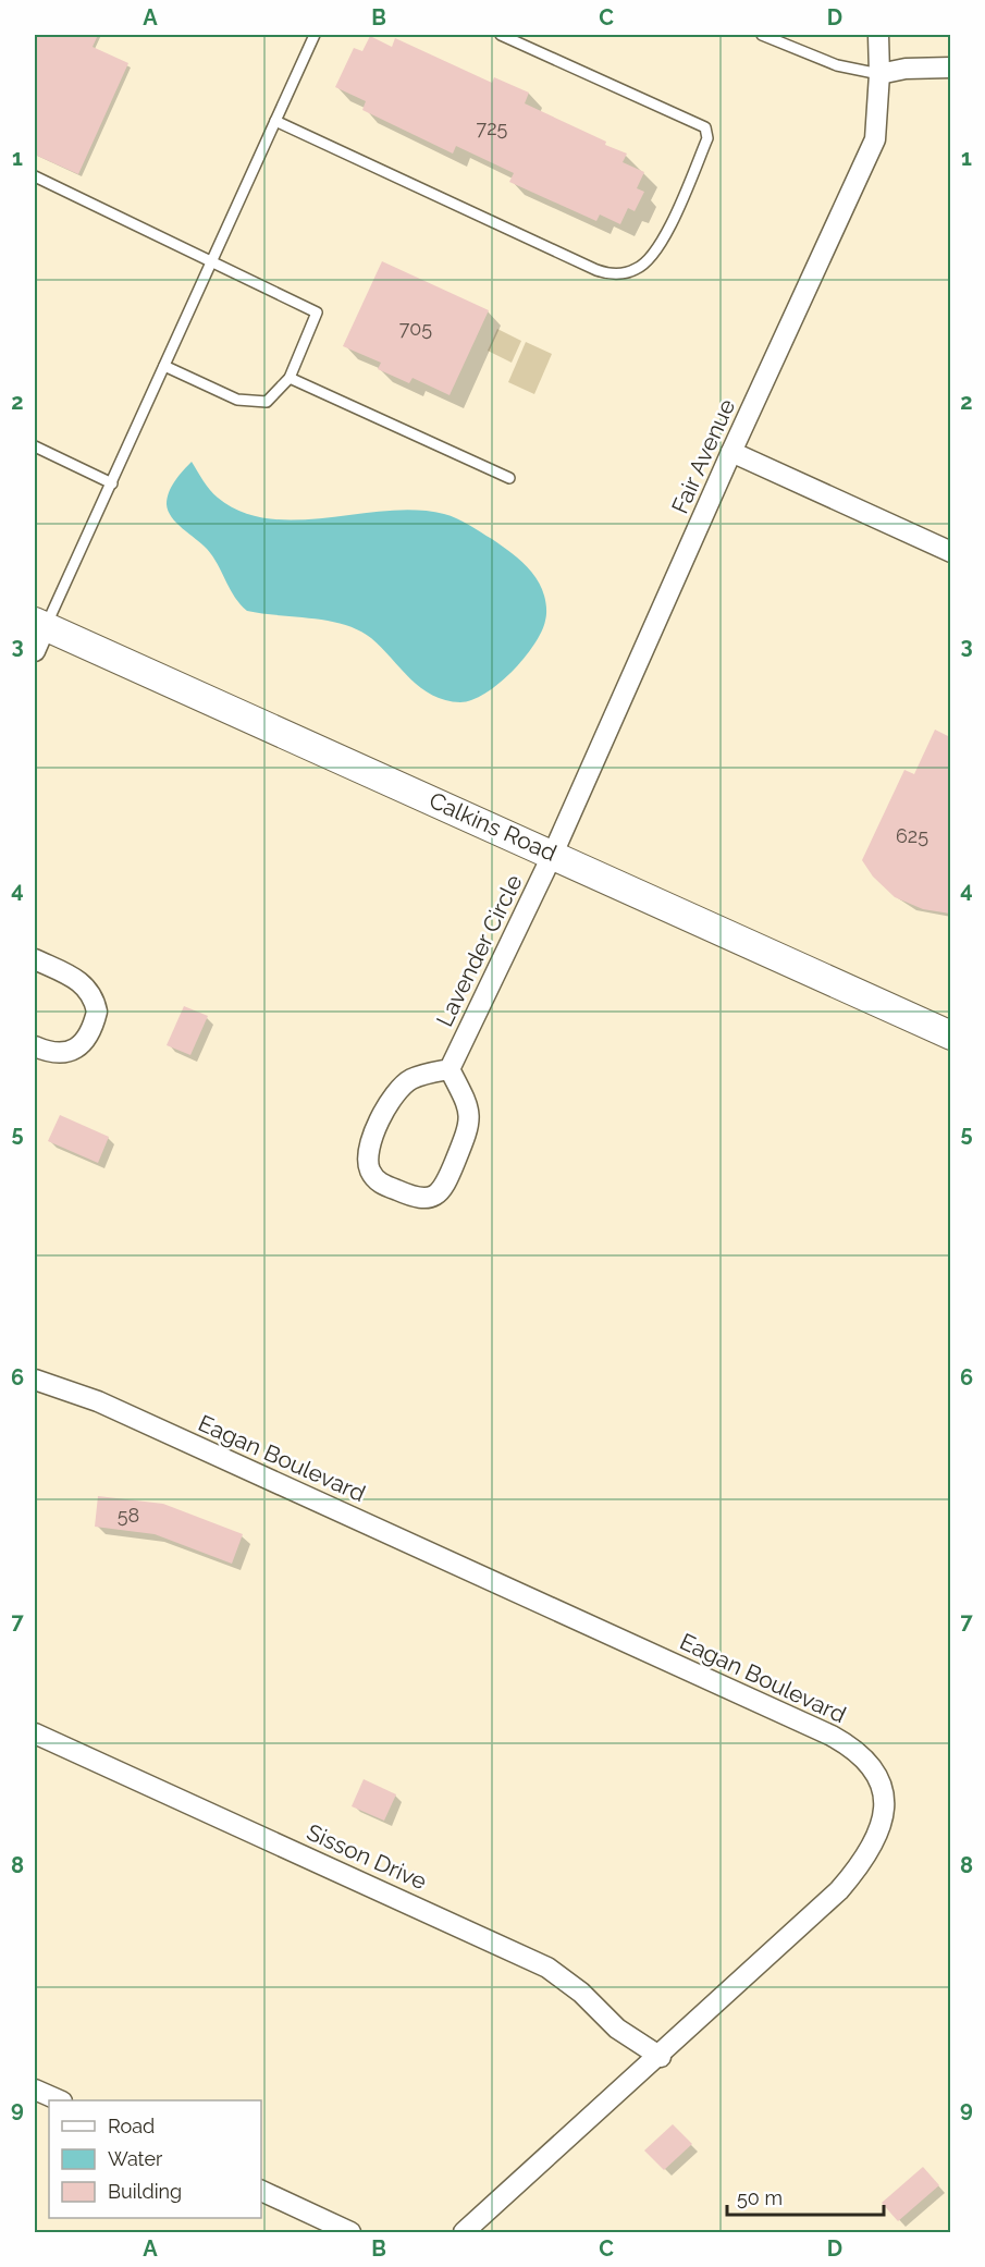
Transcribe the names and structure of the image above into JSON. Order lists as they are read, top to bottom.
{
  "streets": {
    "main road": ["Calkins Road"],
    "street": [
      "Fair Avenue",
      "Lavender Circle",
      "Eagan Boulevard",
      "Sisson Drive"
    ]
  },
  "crossings": [
    ["Fair Avenue", "Calkins Road"],
    ["Fair Avenue", "Lavender Circle"],
    ["Calkins Road", "Lavender Circle"],
    ["Eagan Boulevard", "Sisson Drive"]
  ],
  "house_numbers": [
    "725",
    "705",
    "625",
    "58"
  ],
  "legend": ["Road", "Water", "Building"],
  "scale_bar": "50 m",
  "grid": {
    "columns": [
      "A",
      "B",
      "C",
      "D"
    ],
    "rows": [
      "1",
      "2",
      "3",
      "4",
      "5",
      "6",
      "7",
      "8",
      "9"
    ]
  }
}
